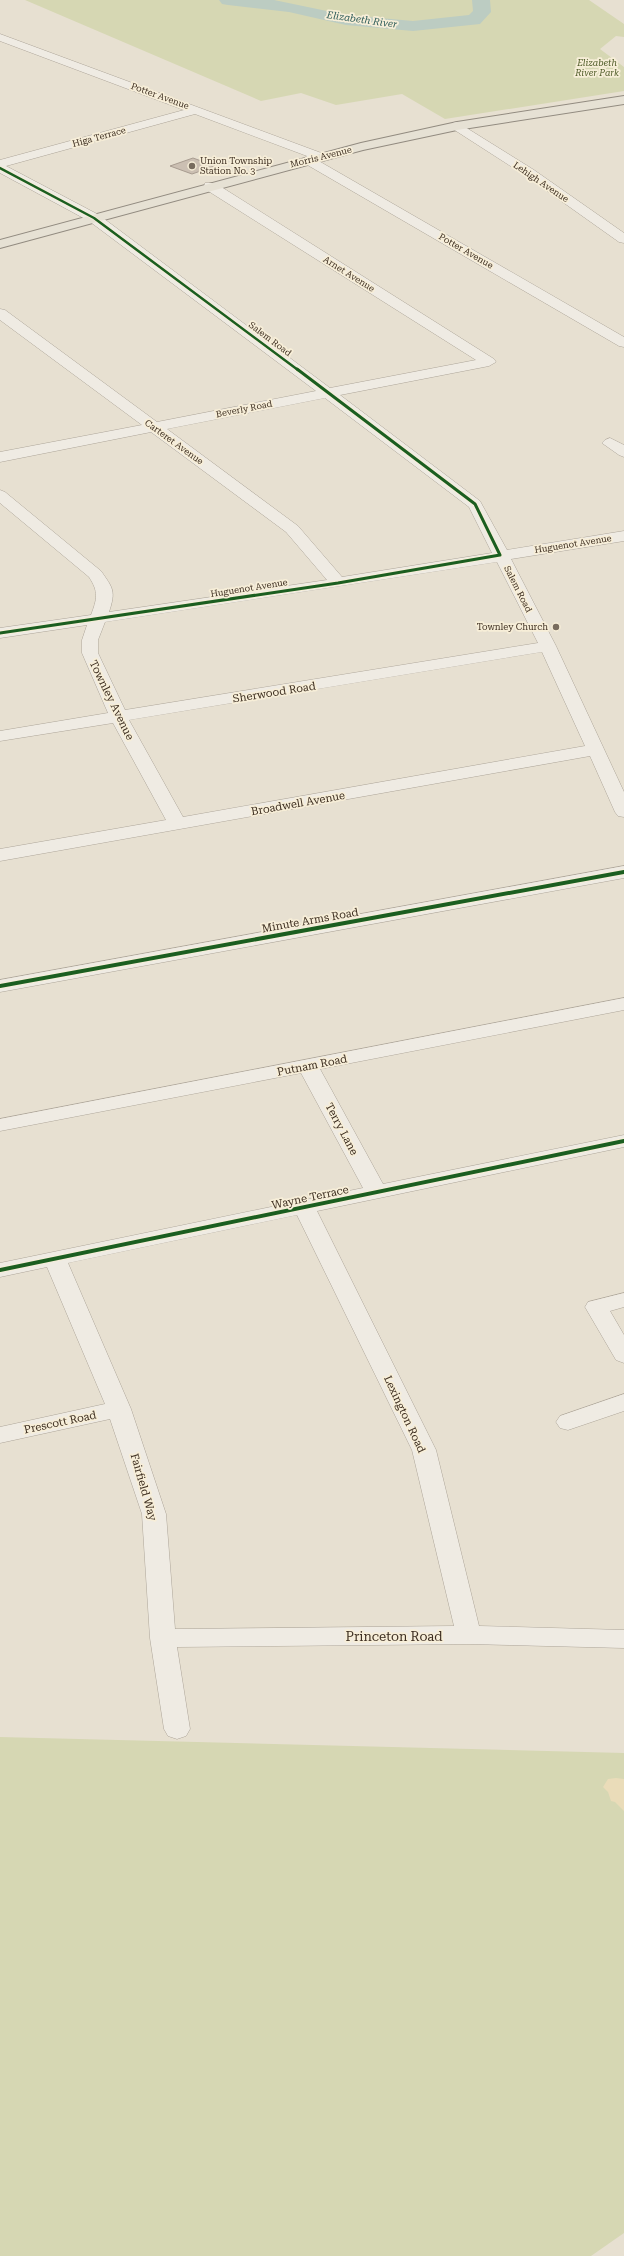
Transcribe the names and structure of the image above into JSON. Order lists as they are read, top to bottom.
{
  "streets": {
    "main road": ["Morris Avenue"],
    "street": [
      "Potter Avenue",
      "Higa Terrace",
      "Lehigh Avenue",
      "Arnet Avenue",
      "Salem Road",
      "Beverly Road",
      "Carteret Avenue",
      "Huguenot Avenue",
      "Sherwood Road",
      "Townley Avenue",
      "Broadwell Avenue",
      "Minute Arms Road",
      "Putnam Road",
      "Terry Lane",
      "Wayne Terrace",
      "Lexington Road",
      "Prescott Road",
      "Fairfield Way",
      "Princeton Road"
    ]
  },
  "crossings": [
    ["Potter Avenue", "Higa Terrace"],
    ["Potter Avenue", "Morris Avenue"],
    ["Morris Avenue", "Lehigh Avenue"],
    ["Morris Avenue", "Arnet Avenue"],
    ["Morris Avenue", "Salem Road"],
    ["Arnet Avenue", "Beverly Road"],
    ["Salem Road", "Beverly Road"],
    ["Salem Road", "Huguenot Avenue"],
    ["Salem Road", "Sherwood Road"],
    ["Salem Road", "Broadwell Avenue"],
    ["Beverly Road", "Carteret Avenue"],
    ["Carteret Avenue", "Huguenot Avenue"],
    ["Huguenot Avenue", "Townley Avenue"],
    ["Sherwood Road", "Townley Avenue"],
    ["Townley Avenue", "Broadwell Avenue"],
    ["Putnam Road", "Terry Lane"],
    ["Terry Lane", "Wayne Terrace"],
    ["Wayne Terrace", "Lexington Road"],
    ["Wayne Terrace", "Fairfield Way"],
    ["Lexington Road", "Princeton Road"],
    ["Prescott Road", "Fairfield Way"],
    ["Fairfield Way", "Princeton Road"]
  ],
  "water": ["Elizabeth River"],
  "parks": ["Elizabeth River Park"],
  "places": ["Union Township Station No. 3", "Townley Church"]
}
